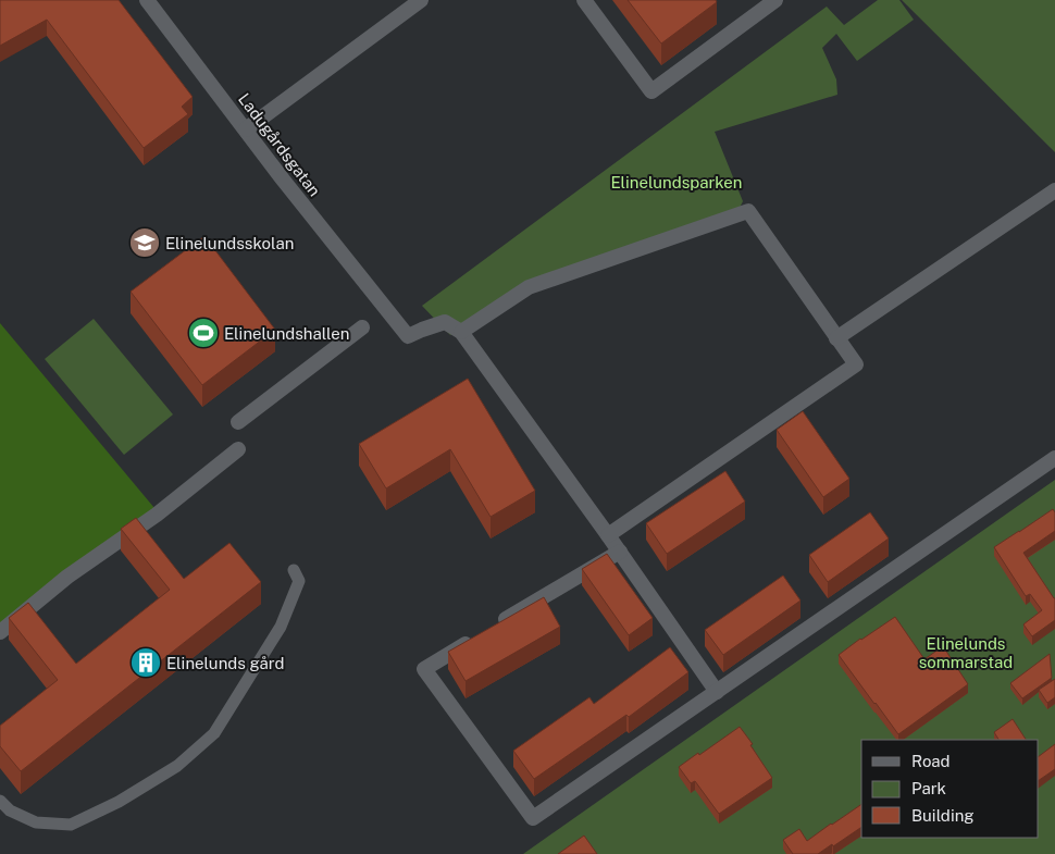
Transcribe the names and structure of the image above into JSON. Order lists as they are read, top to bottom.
{
  "streets": {
    "street": ["Ladugårdsgatan"]
  },
  "parks": ["Elinelundsparken", "Elinelunds sommarstad"],
  "places": {
    "school or university": ["Elinelundsskolan"],
    "sports": ["Elinelundshallen"],
    "building": ["Elinelunds gård"]
  },
  "legend": ["Road", "Park", "Building"]
}
